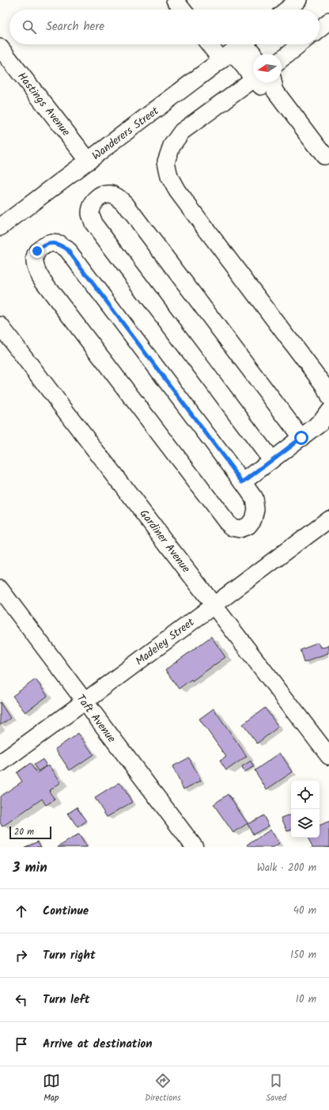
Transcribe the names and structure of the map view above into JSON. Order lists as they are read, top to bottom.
{
  "streets": {
    "street": [
      "Hastings Avenue",
      "Wanderers Street",
      "Gardiner Avenue",
      "Madeley Street",
      "Taft Avenue"
    ]
  },
  "crossings": [
    ["Hastings Avenue", "Wanderers Street"],
    ["Gardiner Avenue", "Madeley Street"],
    ["Madeley Street", "Taft Avenue"]
  ],
  "scale_bar": "20 m",
  "north": "left",
  "page": {
    "search": "Search here",
    "scale": "20 m",
    "heading": ["3 min", "Walk · 200 m"],
    "list": [
      ["Continue", "40 m"],
      ["Turn right", "150 m"],
      ["Turn left", "10 m"],
      "Arrive at destination"
    ],
    "nav": ["Map", "Directions", "Saved"]
  }
}
